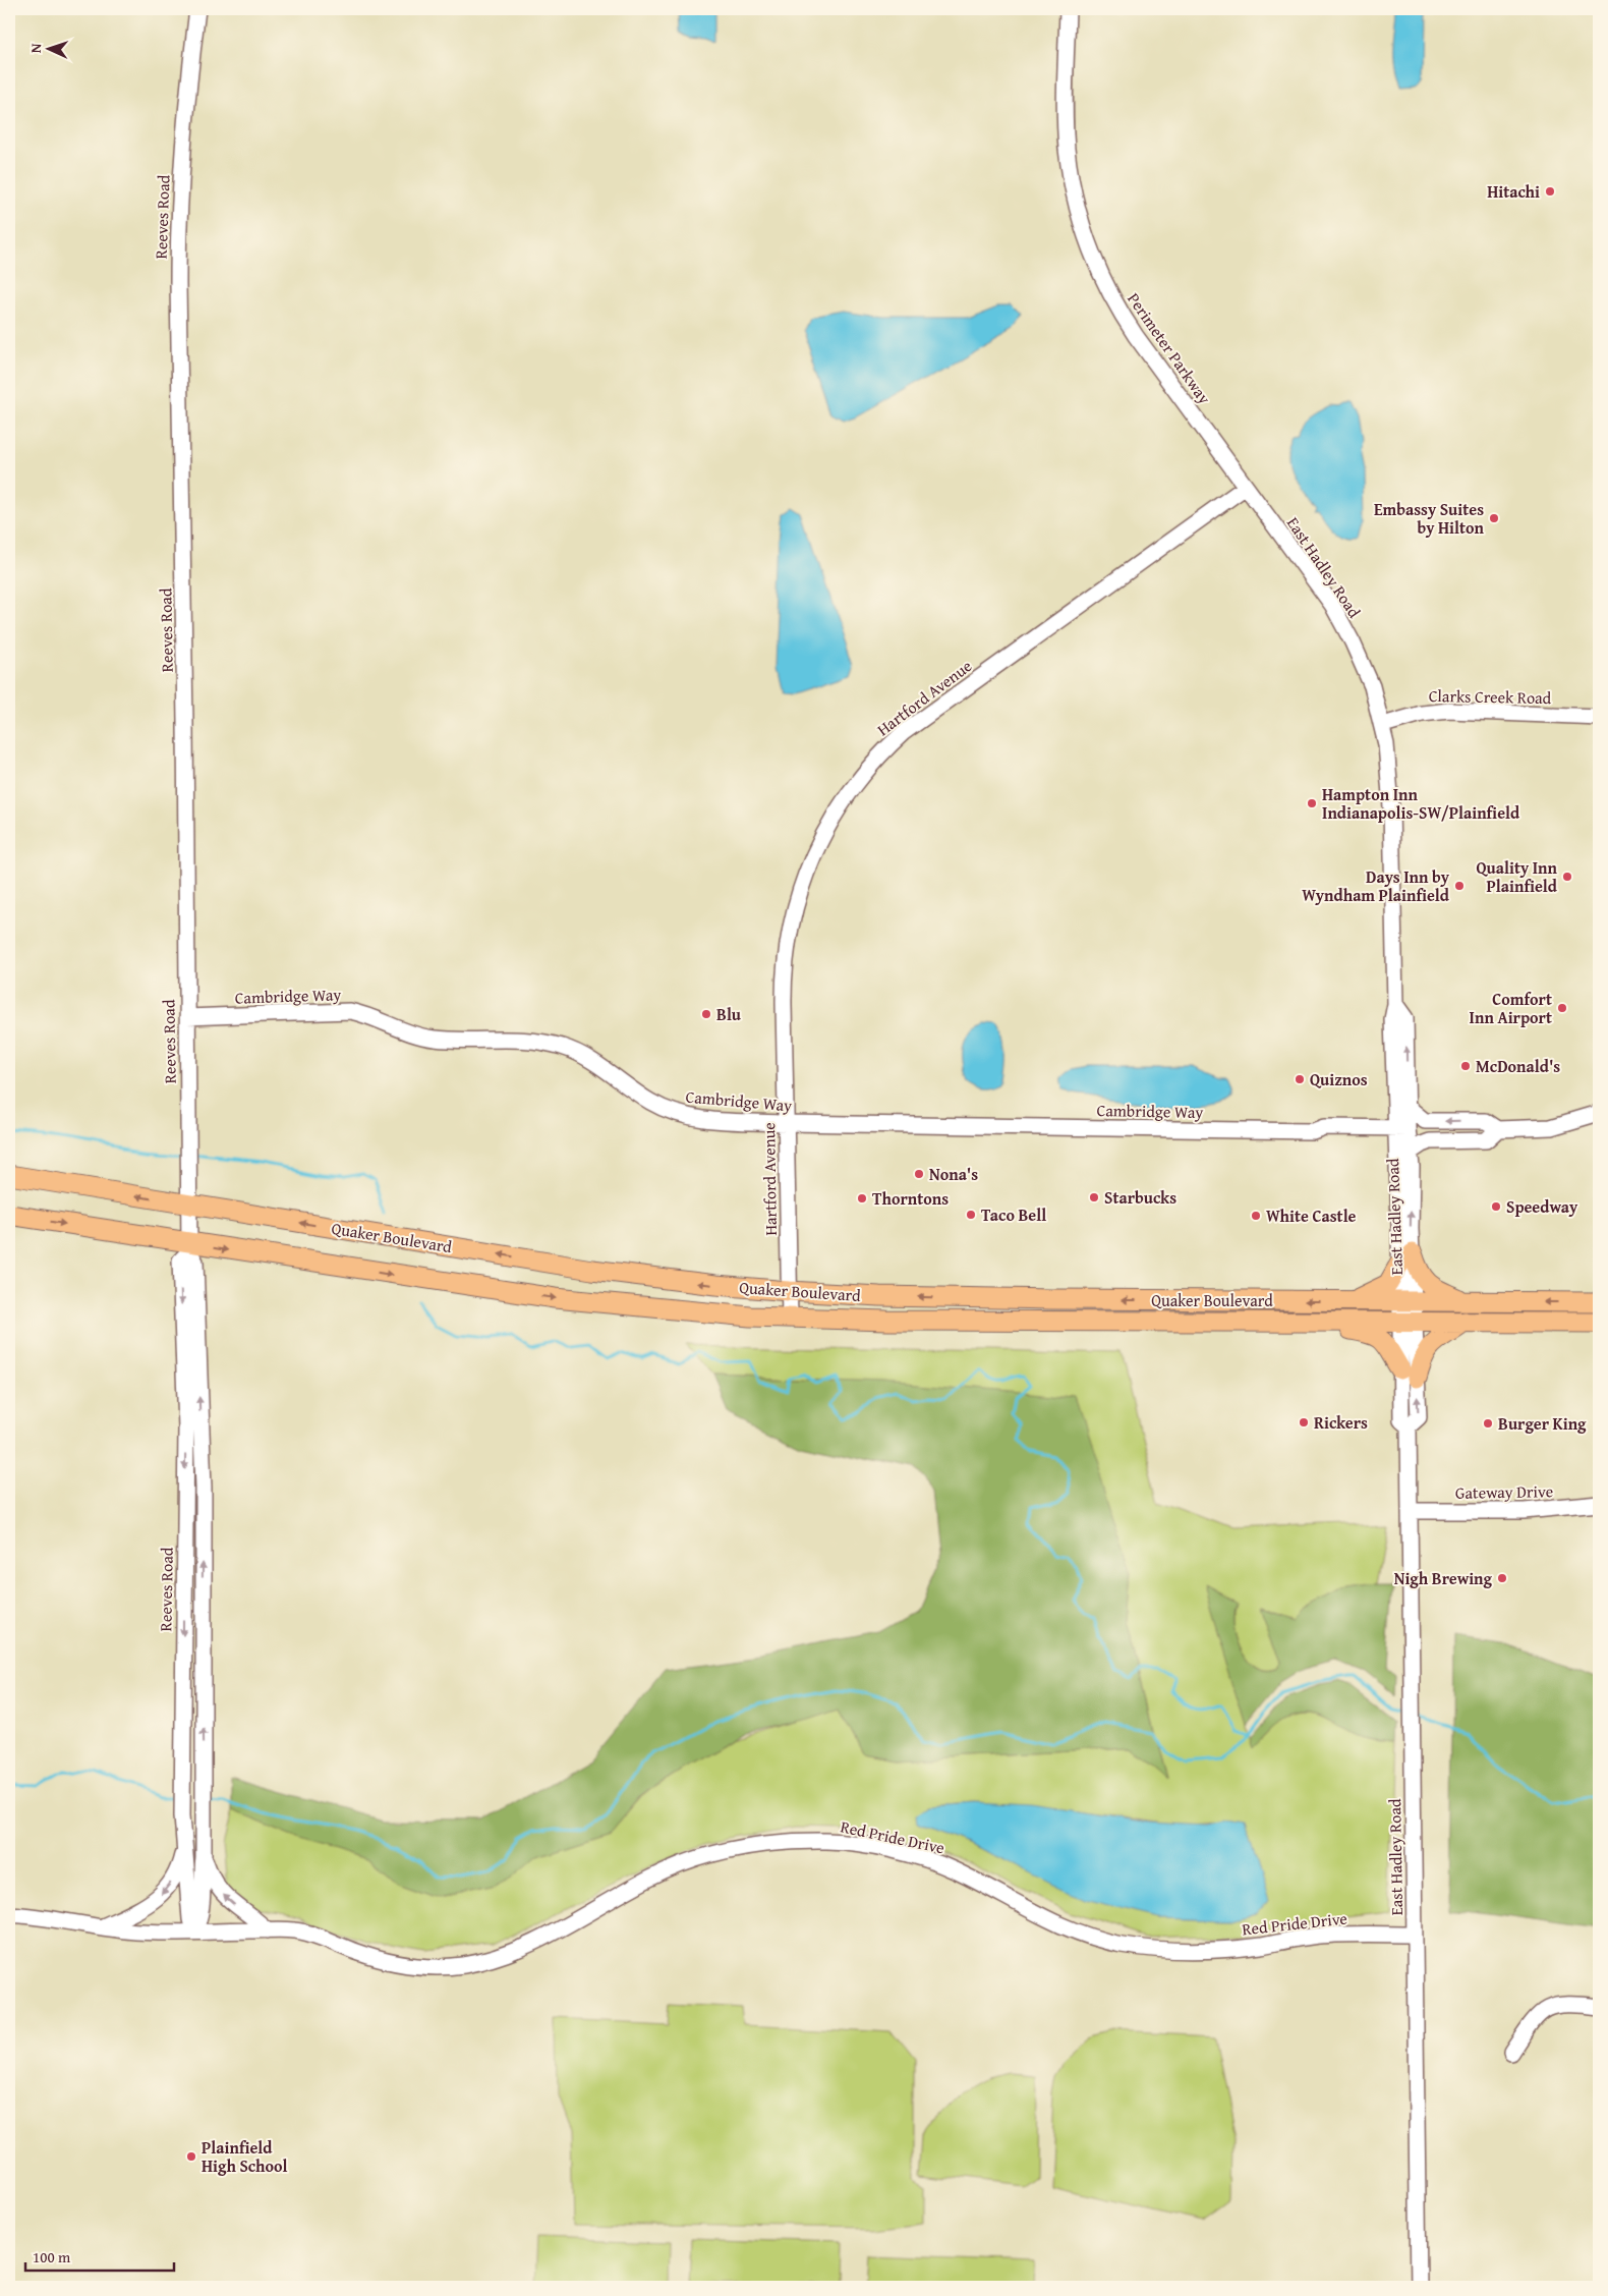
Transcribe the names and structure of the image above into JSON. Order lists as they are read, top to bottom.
{
  "streets": {
    "main road": ["Quaker Boulevard"],
    "street": [
      "Reeves Road",
      "Perimeter Parkway",
      "East Hadley Road",
      "Clarks Creek Road",
      "Hartford Avenue",
      "Cambridge Way",
      "Gateway Drive",
      "Red Pride Drive"
    ]
  },
  "crossings": [
    ["Reeves Road", "Cambridge Way"],
    ["Reeves Road", "Quaker Boulevard"],
    ["Reeves Road", "Red Pride Drive"],
    ["Perimeter Parkway", "East Hadley Road"],
    ["Perimeter Parkway", "Hartford Avenue"],
    ["East Hadley Road", "Clarks Creek Road"],
    ["East Hadley Road", "Hartford Avenue"],
    ["East Hadley Road", "Cambridge Way"],
    ["East Hadley Road", "Quaker Boulevard"],
    ["East Hadley Road", "Gateway Drive"],
    ["East Hadley Road", "Red Pride Drive"],
    ["Hartford Avenue", "Cambridge Way"],
    ["Hartford Avenue", "Quaker Boulevard"]
  ],
  "places": [
    "Hitachi",
    "Embassy Suites by Hilton",
    "Hampton Inn Indianapolis-SW/Plainfield",
    "Quality Inn Plainfield",
    "Days Inn by Wyndham Plainfield",
    "Comfort Inn Airport",
    "Blu",
    "McDonald's",
    "Quiznos",
    "Nona's",
    "Starbucks",
    "Thorntons",
    "Speedway",
    "Taco Bell",
    "White Castle",
    "Rickers",
    "Burger King",
    "Nigh Brewing",
    "Plainfield High School"
  ],
  "scale_bar": "100 m",
  "north": "left"
}
